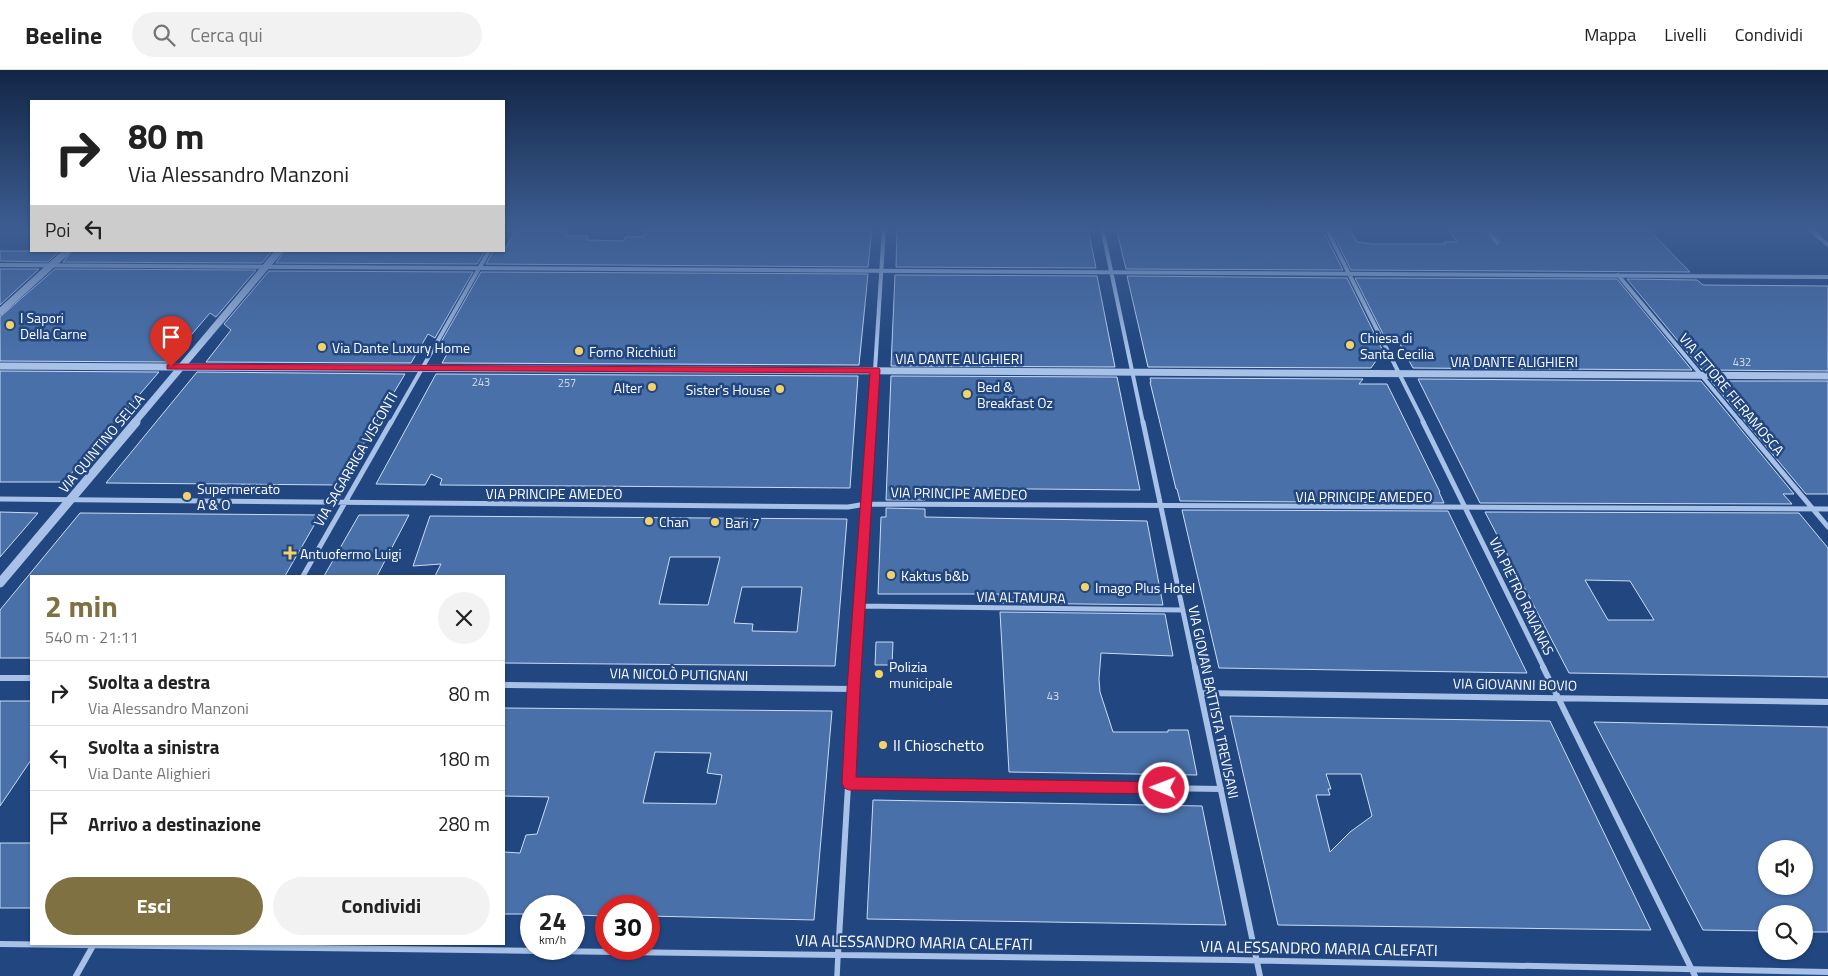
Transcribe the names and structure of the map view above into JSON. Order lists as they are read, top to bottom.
{
  "streets": {
    "street": [
      "VIA DANTE ALIGHIERI",
      "VIA ETTORE FIERAMOSCA",
      "VIA QUINTINO SELLA",
      "VIA SAGARRIGA VISCONTI",
      "VIA PRINCIPE AMEDEO",
      "VIA PIETRO RAVANAS",
      "VIA ALTAMURA",
      "VIA NICOLÒ PUTIGNANI",
      "VIA GIOVANNI BOVIO",
      "VIA GIOVAN BATTISTA TREVISANI",
      "VIA ALESSANDRO MARIA CALEFATI"
    ]
  },
  "crossings": [
    ["VIA DANTE ALIGHIERI", "VIA ETTORE FIERAMOSCA"],
    ["VIA DANTE ALIGHIERI", "VIA QUINTINO SELLA"],
    ["VIA DANTE ALIGHIERI", "VIA SAGARRIGA VISCONTI"],
    ["VIA DANTE ALIGHIERI", "VIA PIETRO RAVANAS"],
    ["VIA DANTE ALIGHIERI", "VIA GIOVAN BATTISTA TREVISANI"],
    ["VIA ETTORE FIERAMOSCA", "VIA PRINCIPE AMEDEO"],
    ["VIA QUINTINO SELLA", "VIA PRINCIPE AMEDEO"],
    ["VIA SAGARRIGA VISCONTI", "VIA PRINCIPE AMEDEO"],
    ["VIA PRINCIPE AMEDEO", "VIA PIETRO RAVANAS"],
    ["VIA PRINCIPE AMEDEO", "VIA GIOVAN BATTISTA TREVISANI"],
    ["VIA PIETRO RAVANAS", "VIA GIOVANNI BOVIO"],
    ["VIA PIETRO RAVANAS", "VIA ALESSANDRO MARIA CALEFATI"],
    ["VIA ALTAMURA", "VIA GIOVAN BATTISTA TREVISANI"],
    ["VIA GIOVANNI BOVIO", "VIA GIOVAN BATTISTA TREVISANI"],
    ["VIA GIOVAN BATTISTA TREVISANI", "VIA ALESSANDRO MARIA CALEFATI"]
  ],
  "places": {
    "other": [
      "I Sapori Della Carne",
      "Chiesa di Santa Cecilia",
      "Via Dante Luxury Home",
      "Forno Ricchiuti",
      "Alter",
      "Sister's House",
      "Bed & Breakfast Oz",
      "Supermercato A & O",
      "Chan",
      "Bari 7",
      "Kaktus b&b",
      "Imago Plus Hotel",
      "Polizia municipale",
      "Il Chioschetto"
    ],
    "health": ["Antuofermo Luigi"]
  },
  "house_numbers": [
    "432",
    "243",
    "257",
    "43"
  ],
  "page": {
    "header": "Beeline",
    "search": "Cerca qui",
    "nav": ["Mappa", "Livelli", "Condividi"],
    "turn": ["80 m", "Via Alessandro Manzoni"],
    "then": "Poi",
    "heading": ["2 min", "540 m · 21:11"],
    "list": [
      {
        "name": "Svolta a destra",
        "note": "Via Alessandro Manzoni",
        "value": "80 m"
      },
      {
        "name": "Svolta a sinistra",
        "note": "Via Dante Alighieri",
        "value": "180 m"
      },
      {
        "name": "Arrivo a destinazione",
        "value": "280 m"
      }
    ],
    "buttons": ["Esci", "Condividi"],
    "speed": "24 km/h",
    "limit": "30"
  }
}
